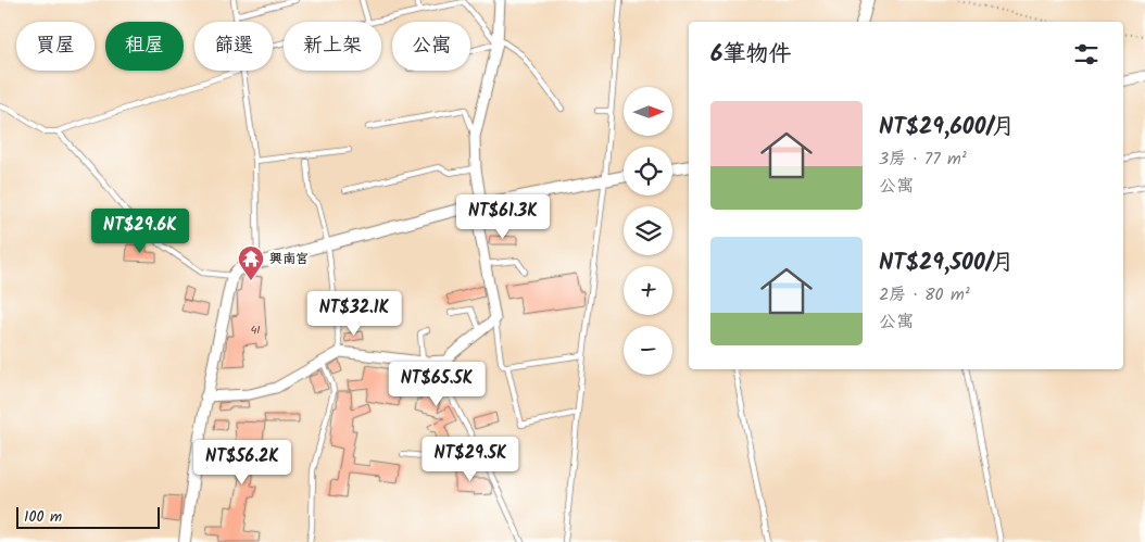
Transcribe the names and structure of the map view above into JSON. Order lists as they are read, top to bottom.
{
  "places": {
    "temple": ["興南宮"]
  },
  "house_numbers": ["41"],
  "scale_bar": "100 m",
  "north": "right",
  "page": {
    "chip": [
      "買屋",
      "租屋",
      "篩選",
      "新上架",
      "公寓"
    ],
    "heading": "6筆物件",
    "map_buttons": ["+", "−"],
    "list": [
      {
        "name": "NT$29,600/月",
        "note": "3房 · 77 m² · 公寓"
      },
      {
        "name": "NT$29,500/月",
        "note": "2房 · 80 m² · 公寓"
      }
    ],
    "price": [
      "NT$61.3K",
      "NT$29.6K",
      "NT$32.1K",
      "NT$65.5K",
      "NT$29.5K",
      "NT$56.2K"
    ],
    "scale": "100 m"
  }
}
